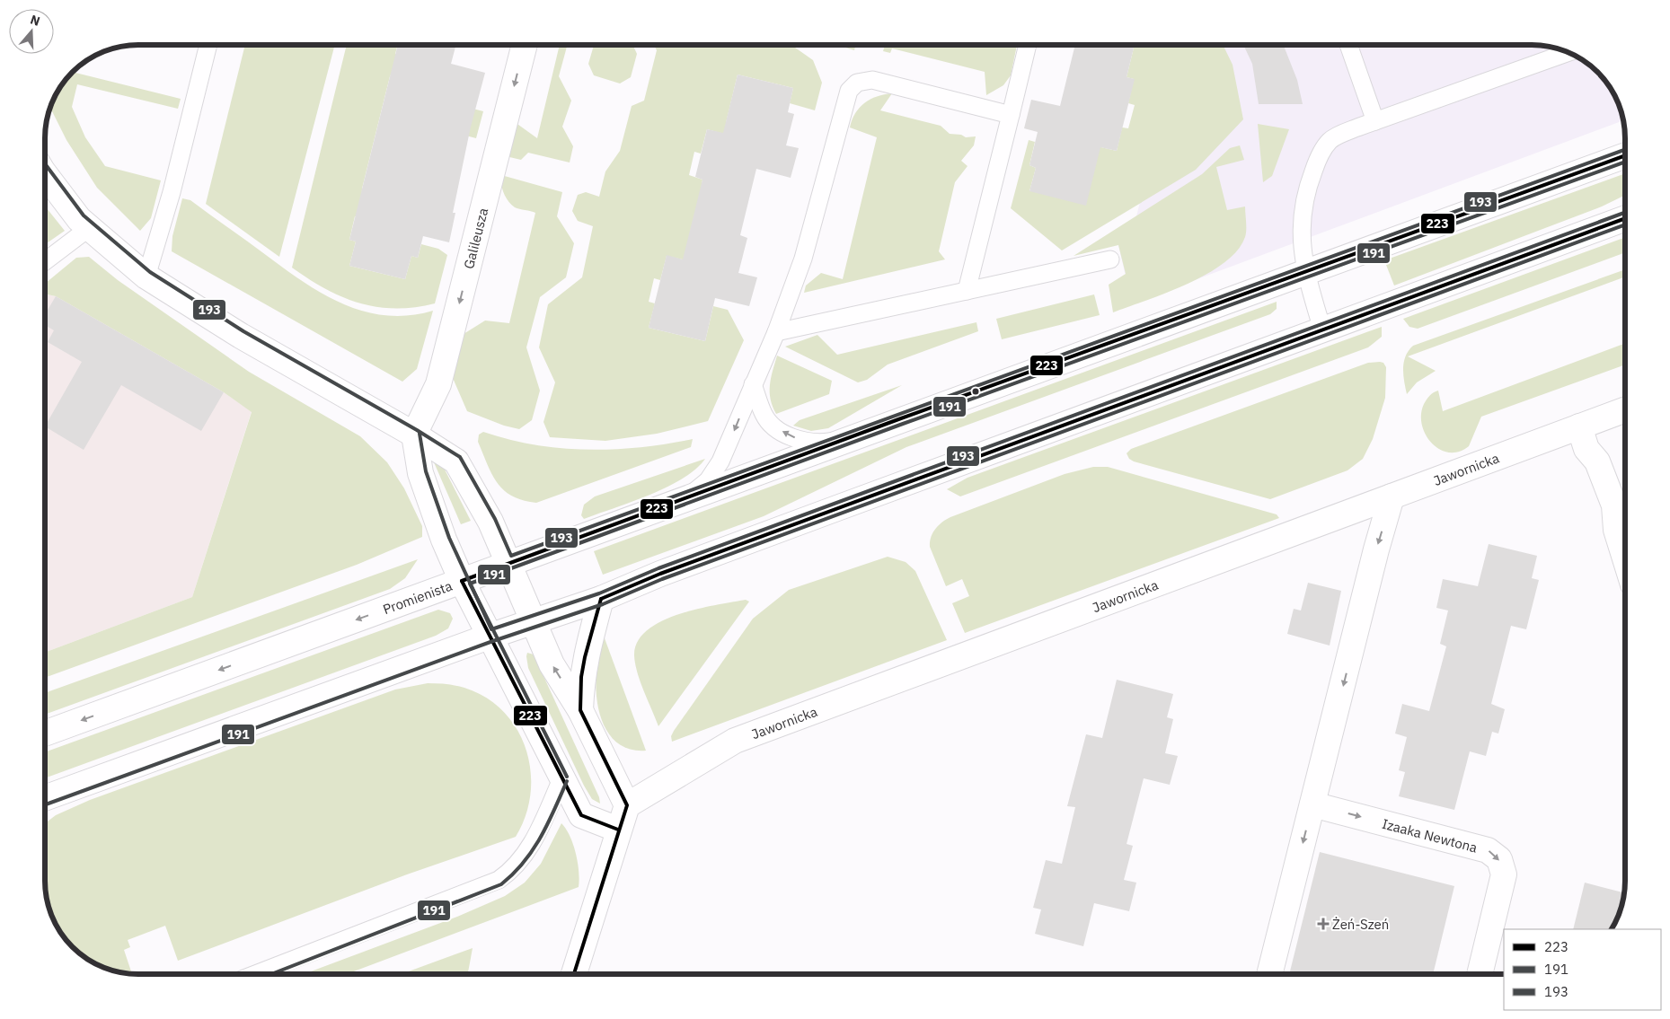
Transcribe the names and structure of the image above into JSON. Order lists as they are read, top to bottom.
{
  "streets": {
    "street": [
      "Galileusza",
      "Jawornicka",
      "Promienista",
      "Izaaka Newtona"
    ]
  },
  "one_way": ["Galileusza"],
  "places": {
    "health": ["Żeń-Szeń"]
  },
  "lines": ["transit line 193", "transit line 223", "transit line 191"],
  "legend": ["223", "191", "193"],
  "north": "top"
}
